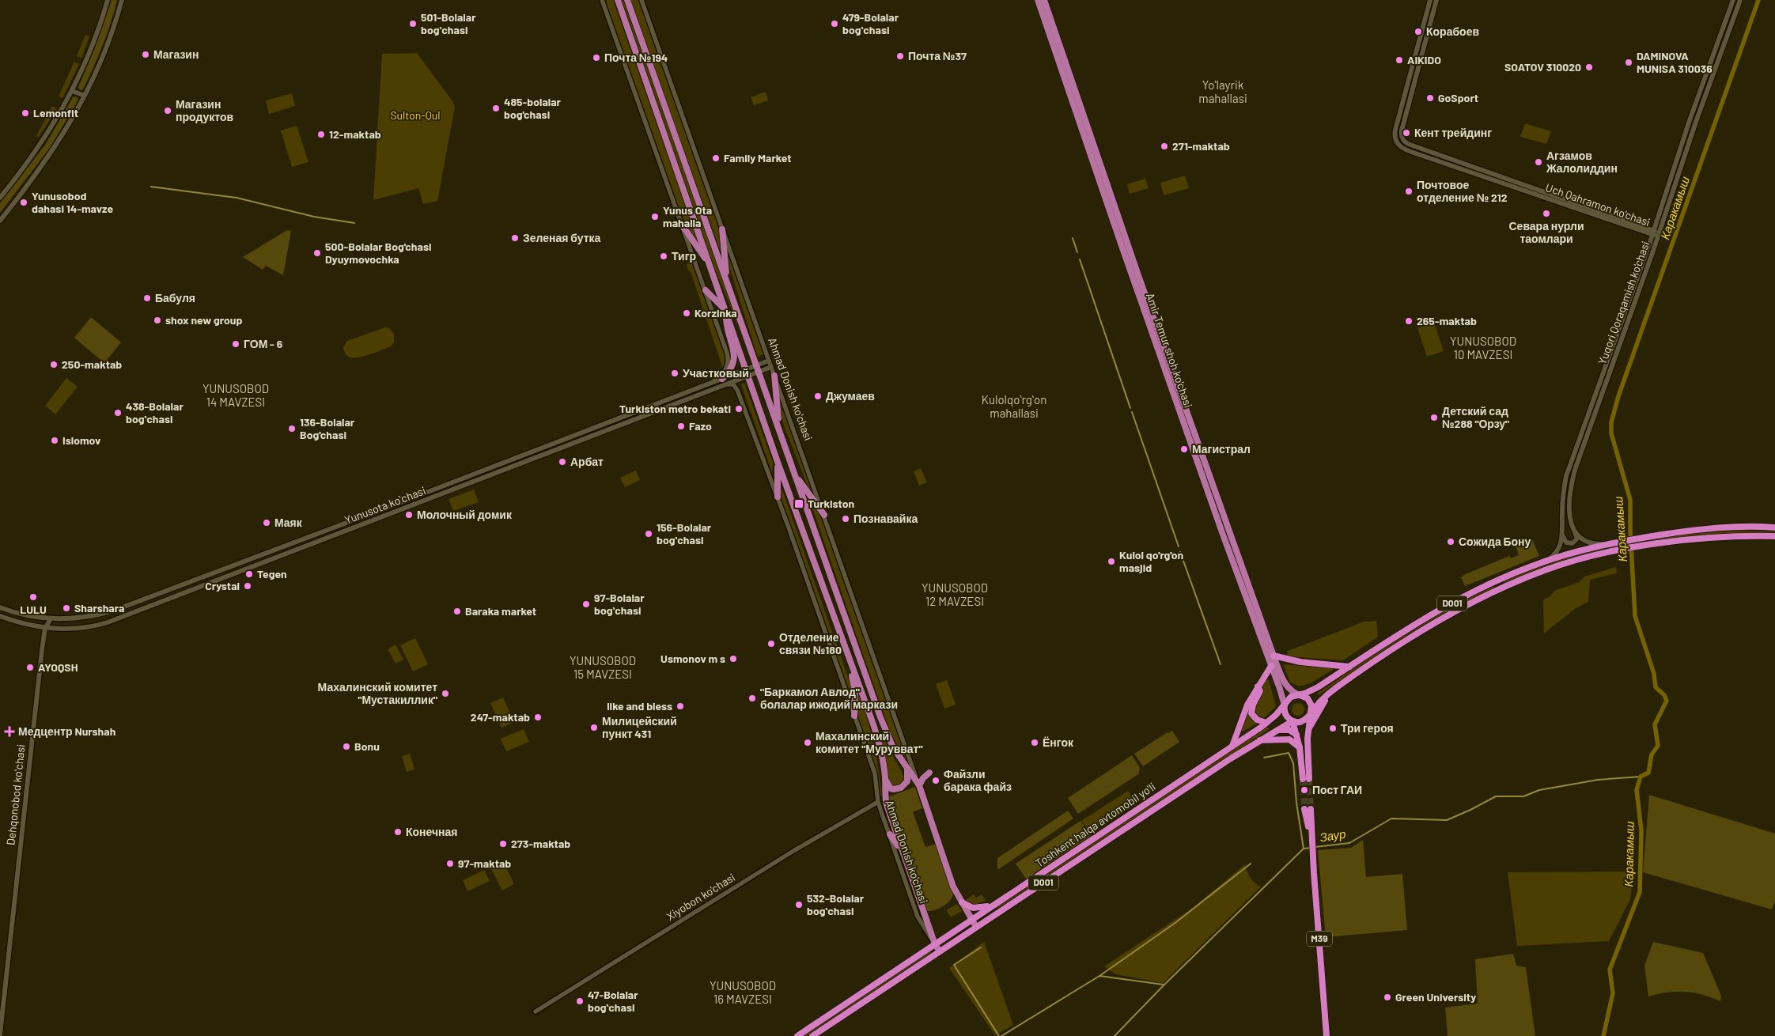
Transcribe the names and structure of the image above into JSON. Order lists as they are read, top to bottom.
{
  "streets": {
    "highway": ["D001", "Toshkent halqa avtomobil yo'li", "M39"],
    "main road": [
      "Uch Qahramon ko'chasi",
      "Yuqori Qoraqamish ko'chasi",
      "Amir Temur shoh ko'chasi",
      "Ahmad Donish ko'chasi",
      "Yunusota koʻchasi",
      "Dehqonobod koʻchasi"
    ],
    "street": ["Xiyobon ko'chasi"]
  },
  "crossings": [
    ["Uch Qahramon ko'chasi", "Yuqori Qoraqamish ko'chasi"],
    ["Yuqori Qoraqamish ko'chasi", "Toshkent halqa avtomobil yo'li"],
    ["Amir Temur shoh ko'chasi", "Toshkent halqa avtomobil yo'li"],
    ["Ahmad Donish ko'chasi", "Yunusota koʻchasi"],
    ["Ahmad Donish ko'chasi", "Toshkent halqa avtomobil yo'li"],
    ["Ahmad Donish ko'chasi", "Xiyobon ko'chasi"],
    ["Yunusota koʻchasi", "Dehqonobod koʻchasi"]
  ],
  "districts": [
    "Yoʻlayrik mahallasi",
    "YUNUSOBOD 10 MAVZESI",
    "YUNUSOBOD 14 MAVZESI",
    "Kulolqoʻrgʻon mahallasi",
    "YUNUSOBOD 12 MAVZESI",
    "YUNUSOBOD 15 MAVZESI",
    "YUNUSOBOD 16 MAVZESI"
  ],
  "water": ["Каракамыш", "Заур"],
  "parks": ["Sulton-Qul"],
  "places": {
    "other": [
      "501-Bolalar bogʻchasi",
      "479-Bolalar bogʻchasi",
      "Корабоев",
      "Магазин",
      "Почта №37",
      "Почта №194",
      "AIKIDO",
      "DAMINOVA MUNISA 310036",
      "SOATOV 310020",
      "GoSport",
      "485-bolalar bog'chasi",
      "Магазин продуктов",
      "Lemonfit",
      "Кент трейдинг",
      "12-maktab",
      "271-maktab",
      "Family Market",
      "Агзамов Жалолиддин",
      "Почтовое отделение № 212",
      "Yunusobod dahasi 14-mavze",
      "Севара нурли таомлари",
      "Yunus Ota mahalla",
      "Зеленая бутка",
      "500-Bolalar Bog'chasi Dyuymovochka",
      "Тигр",
      "Бабуля",
      "Korzinka",
      "shox new group",
      "265-maktab",
      "ГОМ - 6",
      "250-maktab",
      "Участковый",
      "Джумаев",
      "Turkiston metro bekati",
      "438-Bolalar bogʻchasi",
      "Детский сад №288 \"Орзу\"",
      "Fazo",
      "136-Bolalar Bog'chasi",
      "Islomov",
      "Магистрал",
      "Арбат",
      "Молочный домик",
      "Познавайка",
      "Маяк",
      "156-Bolalar bogʻchasi",
      "Сожида Бону",
      "Kulol qo'rg'on masjid",
      "Tegen",
      "Crystal",
      "LULU",
      "97-Bolalar bogʻchasi",
      "Sharshara",
      "Baraka market",
      "Отделение связи №180",
      "Usmonov m s",
      "AYOQSH",
      "Махалинский комитет \"Мустакиллик\"",
      "\"Баркамол Авлод\" болалар ижодий маркази",
      "like and bless",
      "247-maktab",
      "Милицейский пункт 431",
      "Три героя",
      "Махалинский комитет \"Мурувват\"",
      "Ёнгок",
      "Bonu",
      "Файзли барака файз",
      "Пост ГАИ",
      "Конечная",
      "273-maktab",
      "97-maktab",
      "532-Bolalar bogʻchasi",
      "Green University",
      "47-Bolalar bogʻchasi"
    ],
    "transit": ["Turkiston"],
    "health": ["Медцентр Nurshah"]
  }
}
